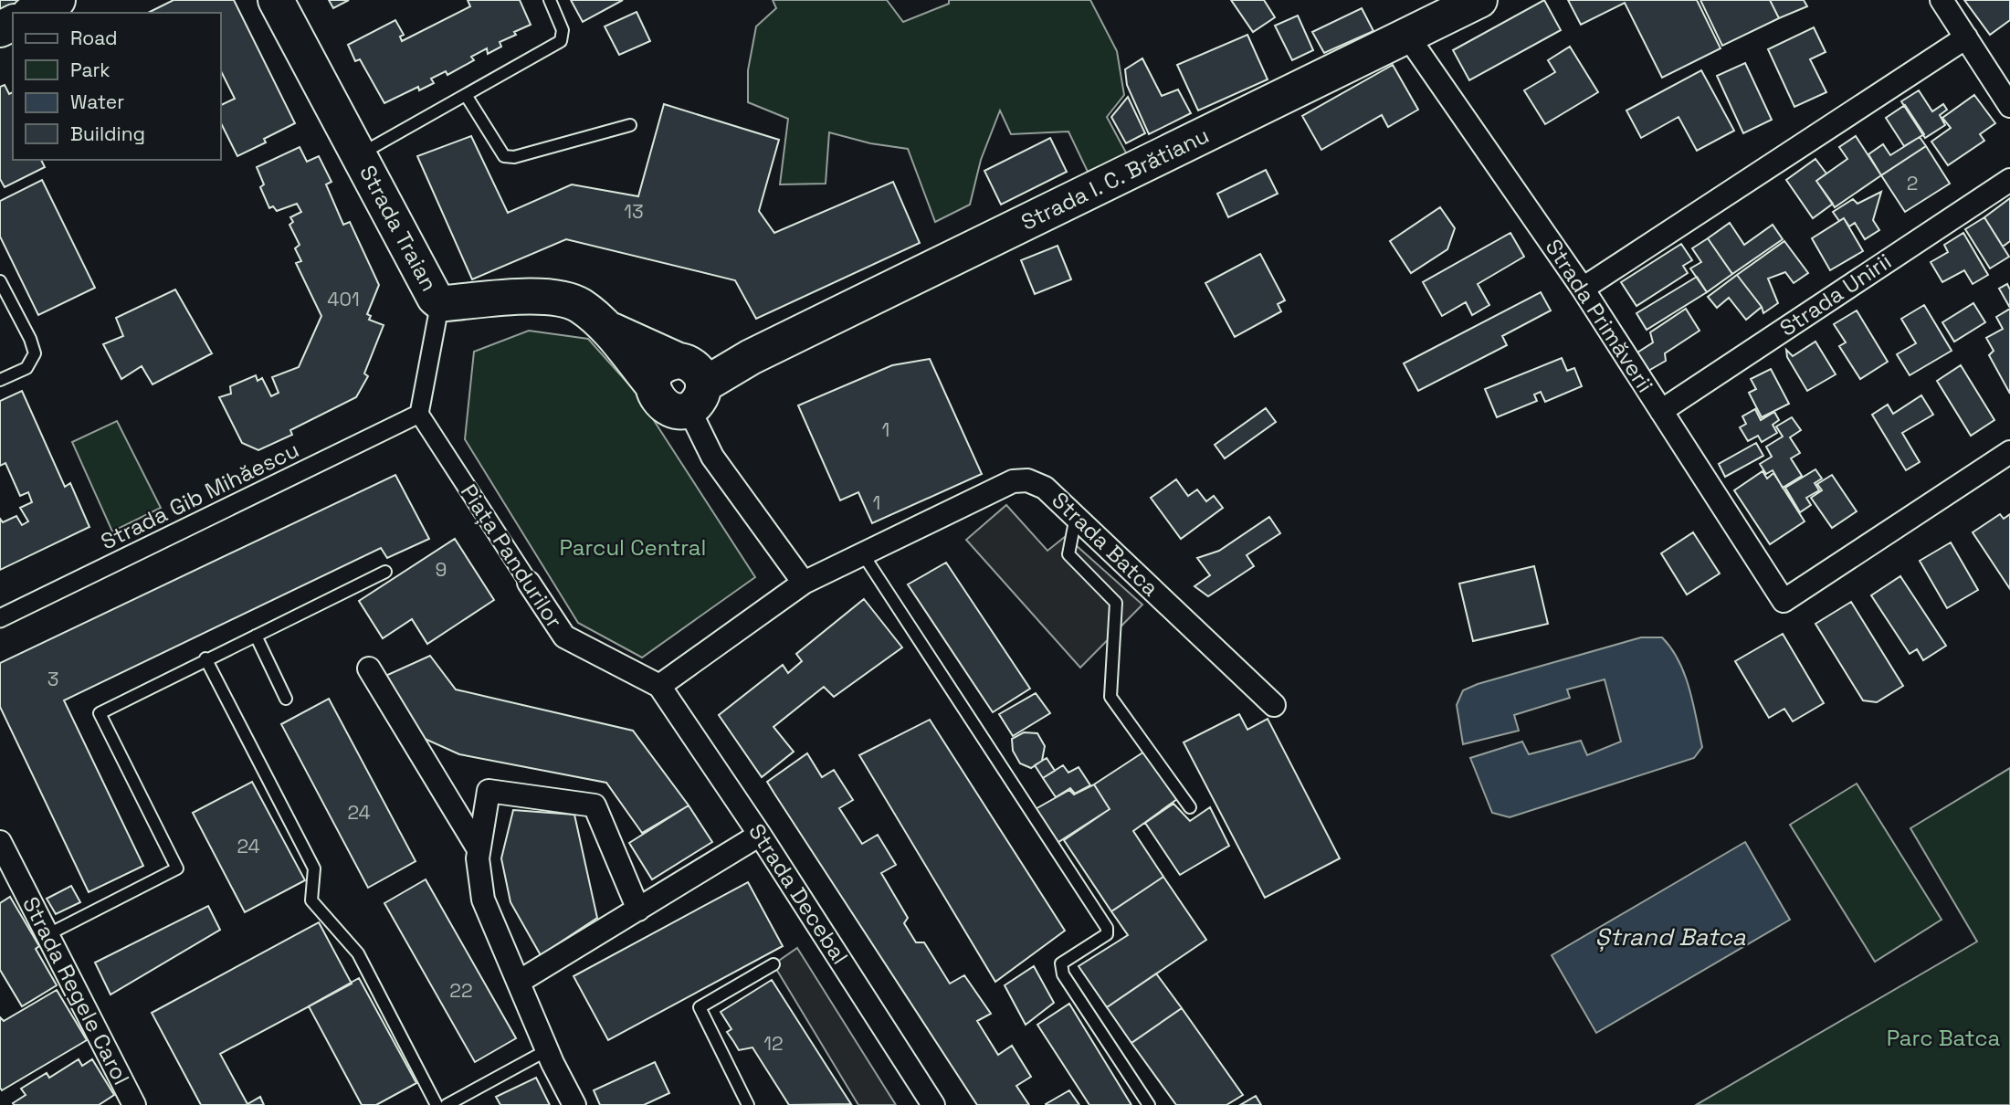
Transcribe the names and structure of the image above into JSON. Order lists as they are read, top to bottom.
{
  "streets": {
    "main road": ["Strada I. C. Brătianu", "Strada Traian"],
    "street": [
      "Strada Unirii",
      "Strada Primăverii",
      "Strada Gib Mihăescu",
      "Strada Batca",
      "Piața Pandurilor",
      "Strada Decebal",
      "Strada Regele Carol"
    ]
  },
  "crossings": [
    ["Strada I. C. Brătianu", "Strada Traian"],
    ["Strada I. C. Brătianu", "Strada Primăverii"],
    ["Strada Unirii", "Strada Primăverii"],
    ["Strada Gib Mihăescu", "Piața Pandurilor"],
    ["Piața Pandurilor", "Strada Decebal"]
  ],
  "water": ["Ștrand Batca"],
  "parks": ["Parcul Central", "Parc Batca"],
  "house_numbers": [
    "2",
    "13",
    "401",
    "1",
    "1",
    "9",
    "3",
    "24",
    "24",
    "22",
    "12"
  ],
  "legend": [
    "Road",
    "Park",
    "Water",
    "Building"
  ]
}
